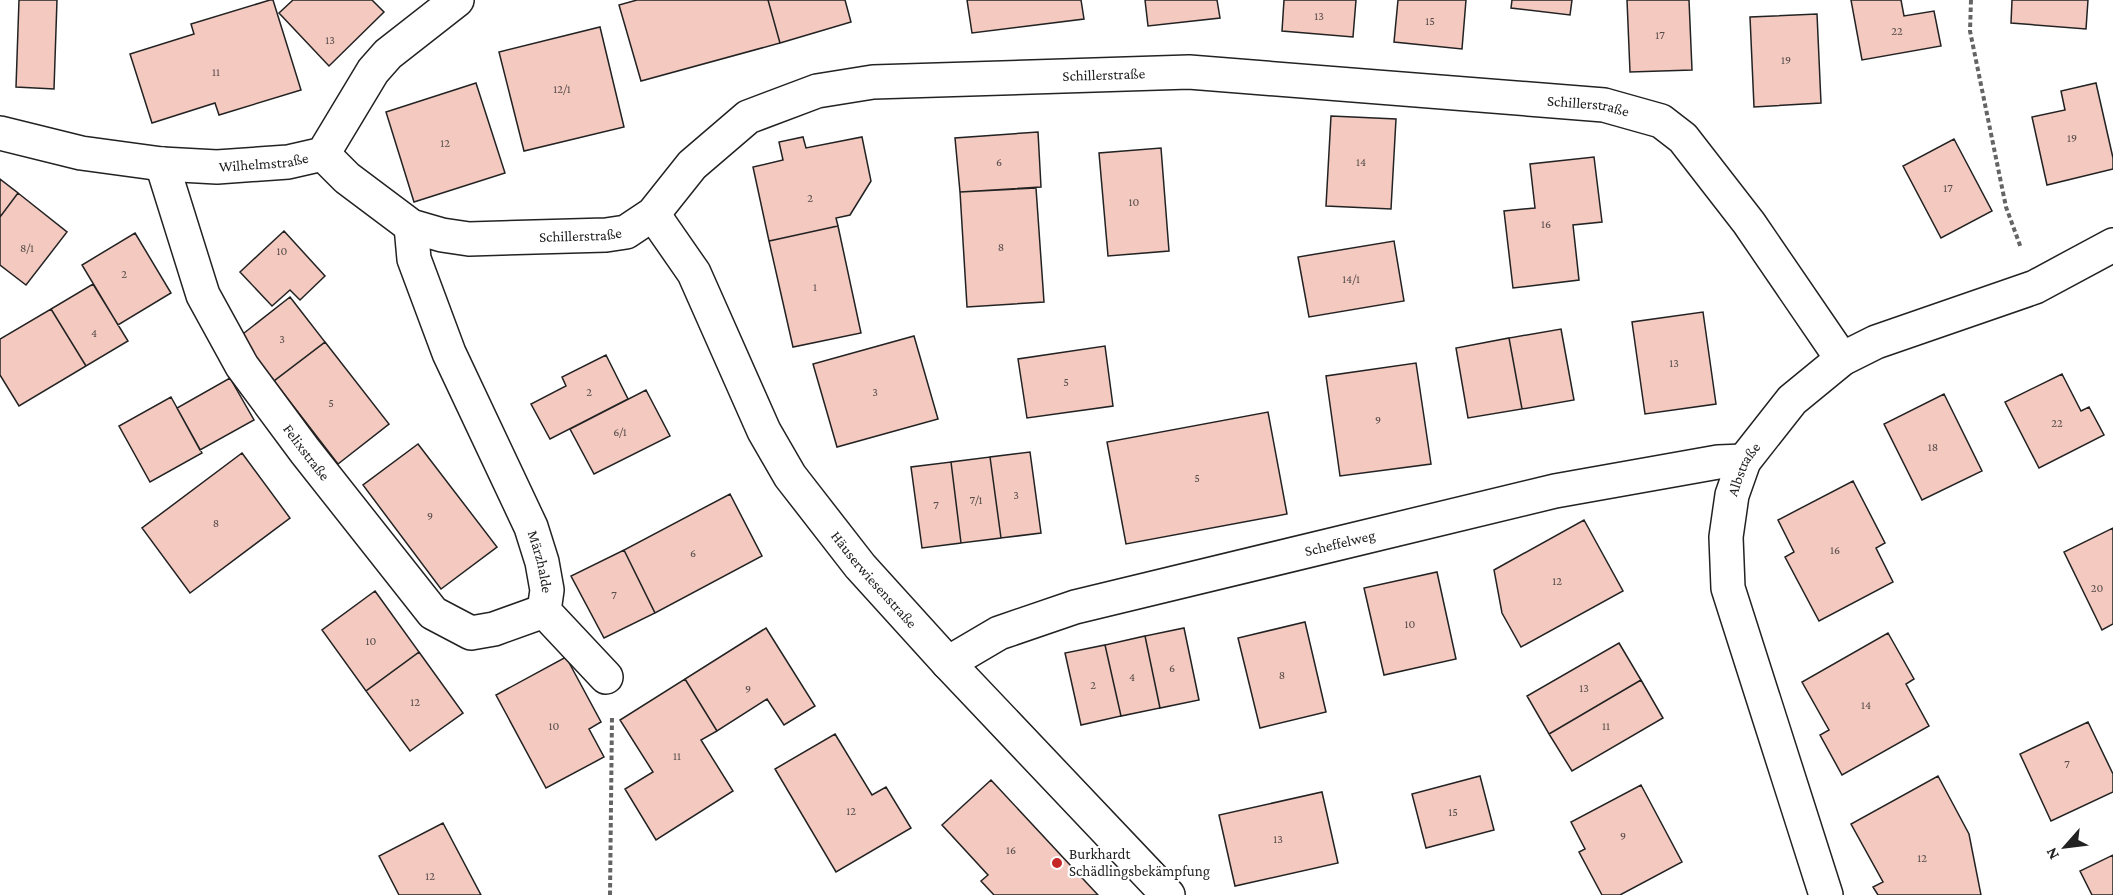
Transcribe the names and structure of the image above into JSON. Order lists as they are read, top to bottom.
{
  "streets": {
    "street": [
      "Schillerstraße",
      "Wilhelmstraße",
      "Felixstraße",
      "Albstraße",
      "Scheffelweg",
      "Märzhalde",
      "Häuserwiesenstraße"
    ]
  },
  "crossings": [
    ["Schillerstraße", "Wilhelmstraße"],
    ["Schillerstraße", "Albstraße"],
    ["Schillerstraße", "Märzhalde"],
    ["Schillerstraße", "Häuserwiesenstraße"],
    ["Wilhelmstraße", "Felixstraße"],
    ["Felixstraße", "Märzhalde"],
    ["Albstraße", "Scheffelweg"],
    ["Scheffelweg", "Häuserwiesenstraße"]
  ],
  "places": ["Burkhardt Schädlingsbekämpfung"],
  "house_numbers": [
    "13",
    "15",
    "22",
    "17",
    "13",
    "19",
    "11",
    "12/1",
    "19",
    "12",
    "6",
    "14",
    "17",
    "2",
    "10",
    "16",
    "8",
    "8/1",
    "10",
    "2",
    "14/1",
    "1",
    "4",
    "3",
    "13",
    "5",
    "2",
    "3",
    "5",
    "9",
    "22",
    "6/1",
    "18",
    "5",
    "3",
    "7/1",
    "7",
    "9",
    "8",
    "16",
    "6",
    "12",
    "20",
    "7",
    "10",
    "10",
    "6",
    "8",
    "4",
    "2",
    "13",
    "9",
    "12",
    "14",
    "10",
    "11",
    "11",
    "7",
    "12",
    "15",
    "9",
    "13",
    "16",
    "12",
    "12"
  ],
  "north": "bottom left"
}
